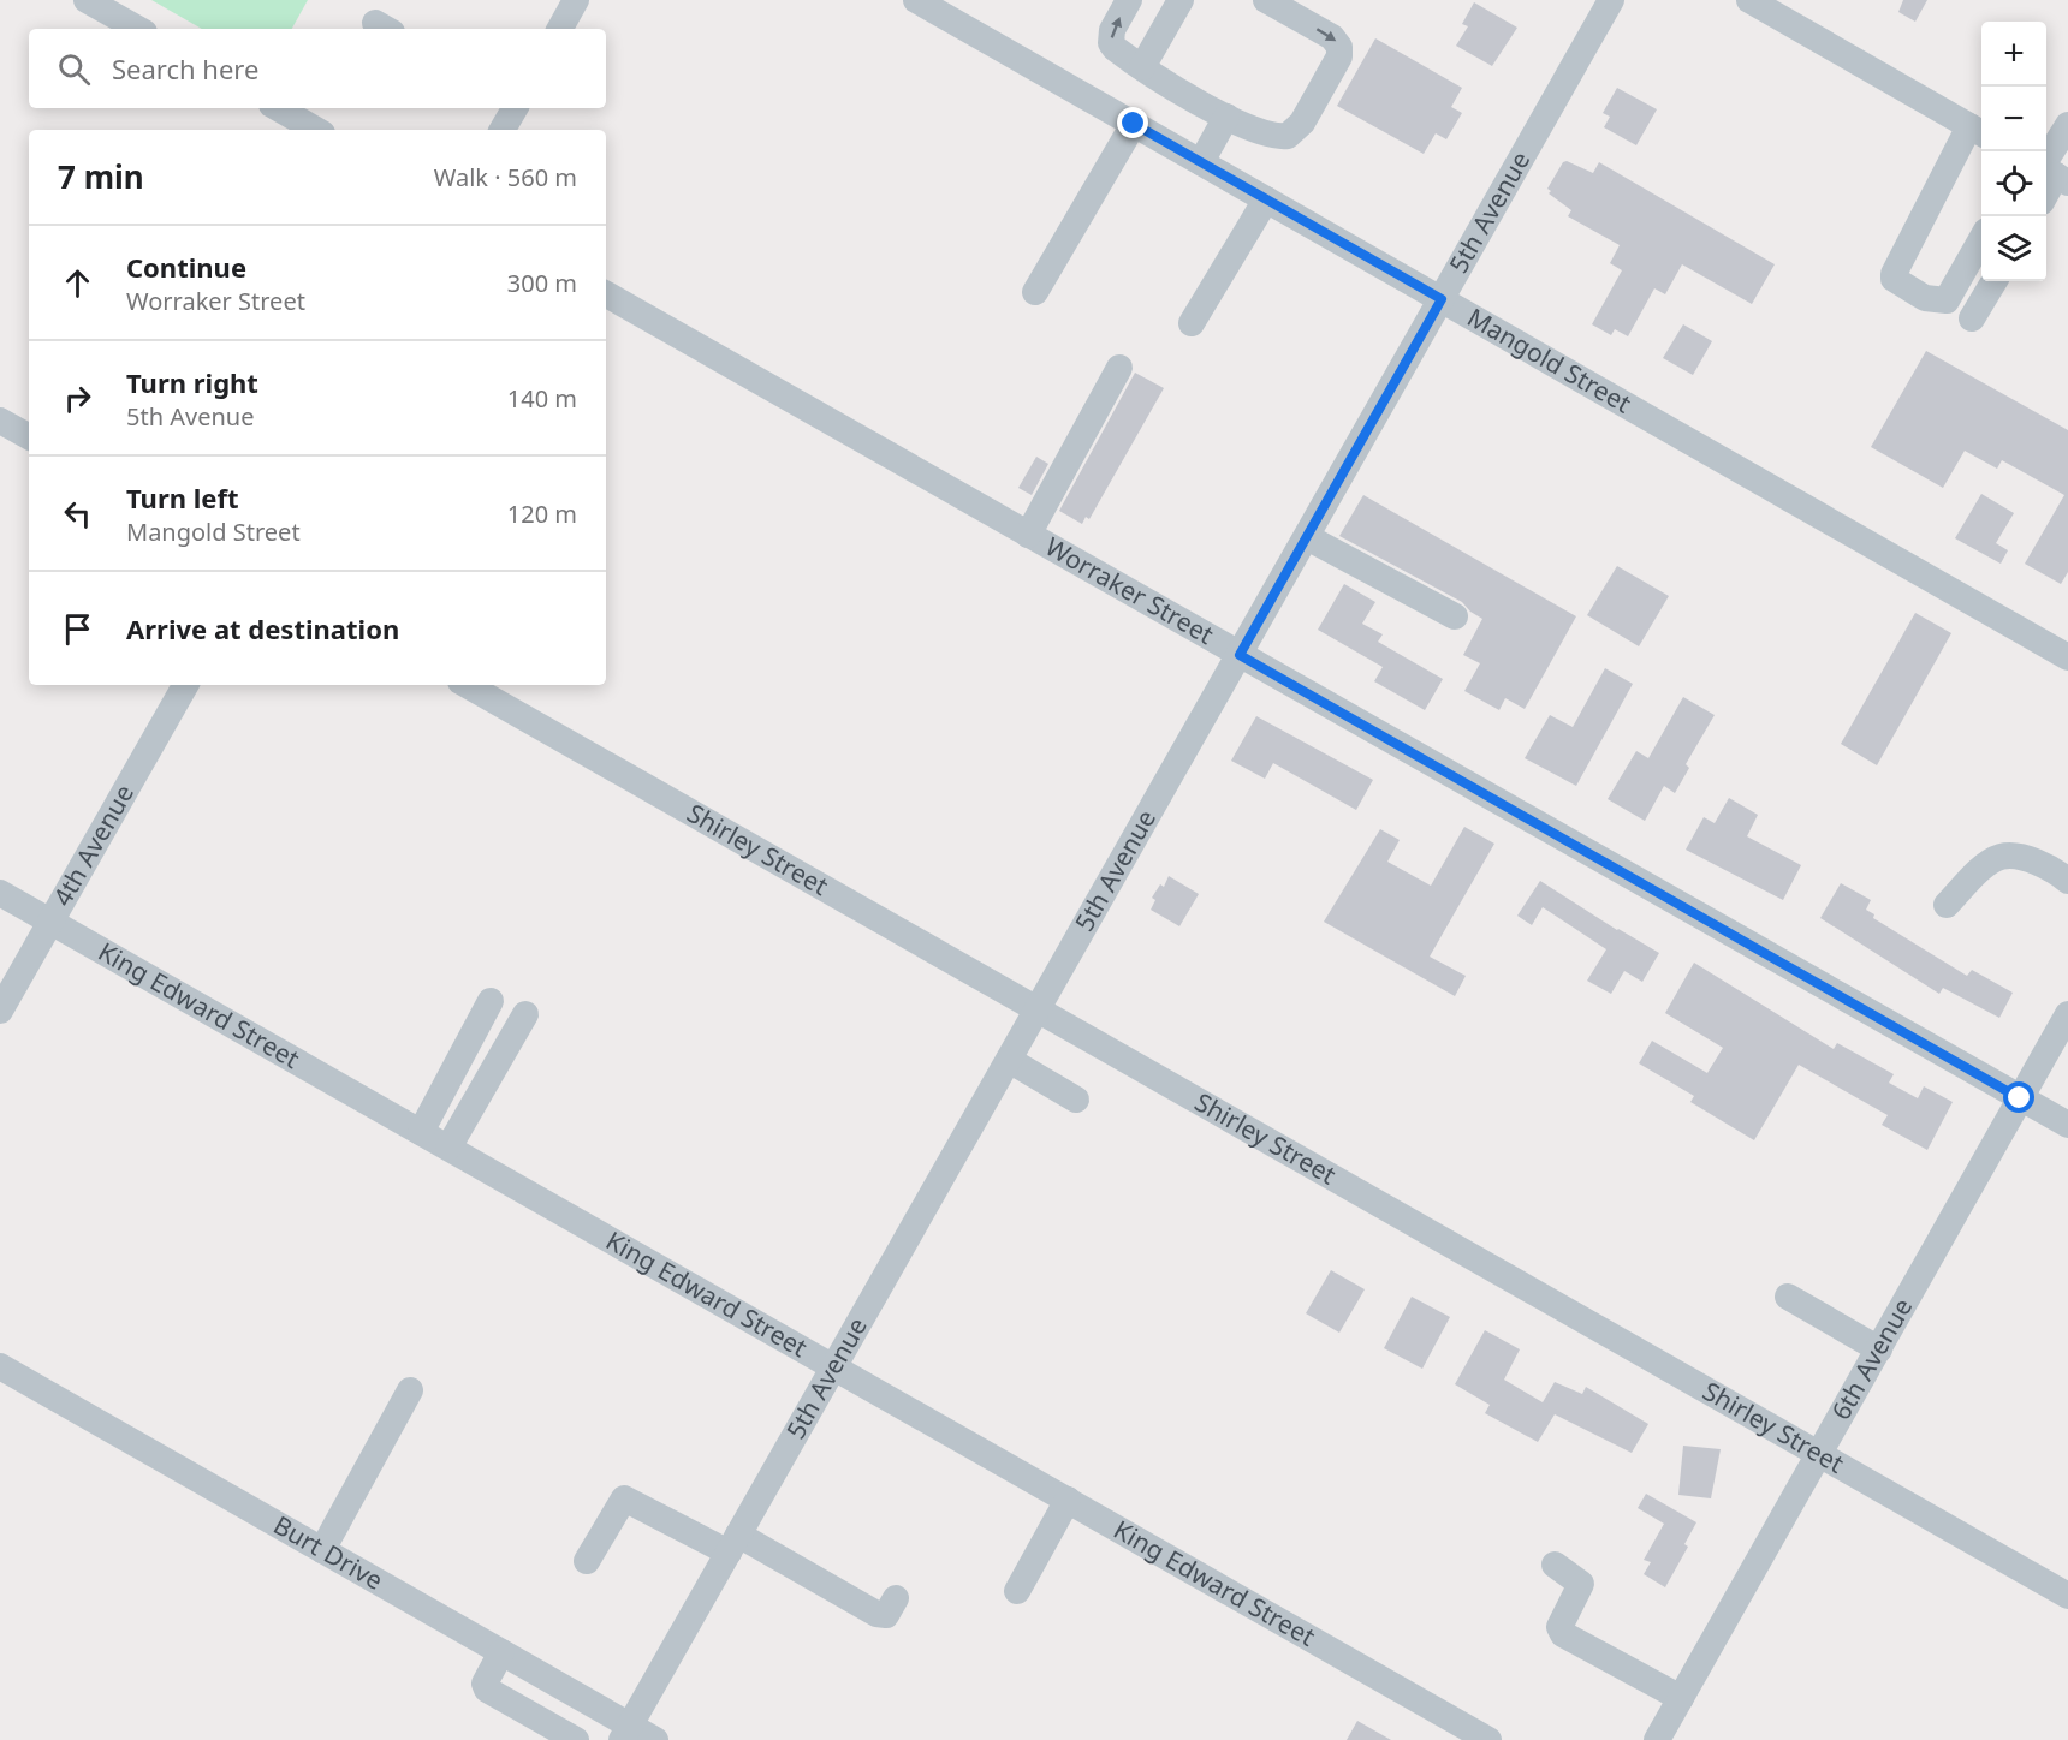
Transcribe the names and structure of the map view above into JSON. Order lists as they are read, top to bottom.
{
  "streets": {
    "street": [
      "5th Avenue",
      "Mangold Street",
      "Worraker Street",
      "4th Avenue",
      "Shirley Street",
      "King Edward Street",
      "6th Avenue",
      "Burt Drive"
    ]
  },
  "crossings": [
    ["5th Avenue", "Mangold Street"],
    ["5th Avenue", "Worraker Street"],
    ["5th Avenue", "Shirley Street"],
    ["5th Avenue", "King Edward Street"],
    ["5th Avenue", "Burt Drive"],
    ["Worraker Street", "6th Avenue"],
    ["4th Avenue", "King Edward Street"],
    ["Shirley Street", "6th Avenue"]
  ],
  "page": {
    "map_buttons": ["+", "−"],
    "search": "Search here",
    "heading": ["7 min", "Walk · 560 m"],
    "list": [
      ["Continue", "Worraker Street", "300 m"],
      ["Turn right", "5th Avenue", "140 m"],
      ["Turn left", "Mangold Street", "120 m"],
      "Arrive at destination"
    ]
  }
}
